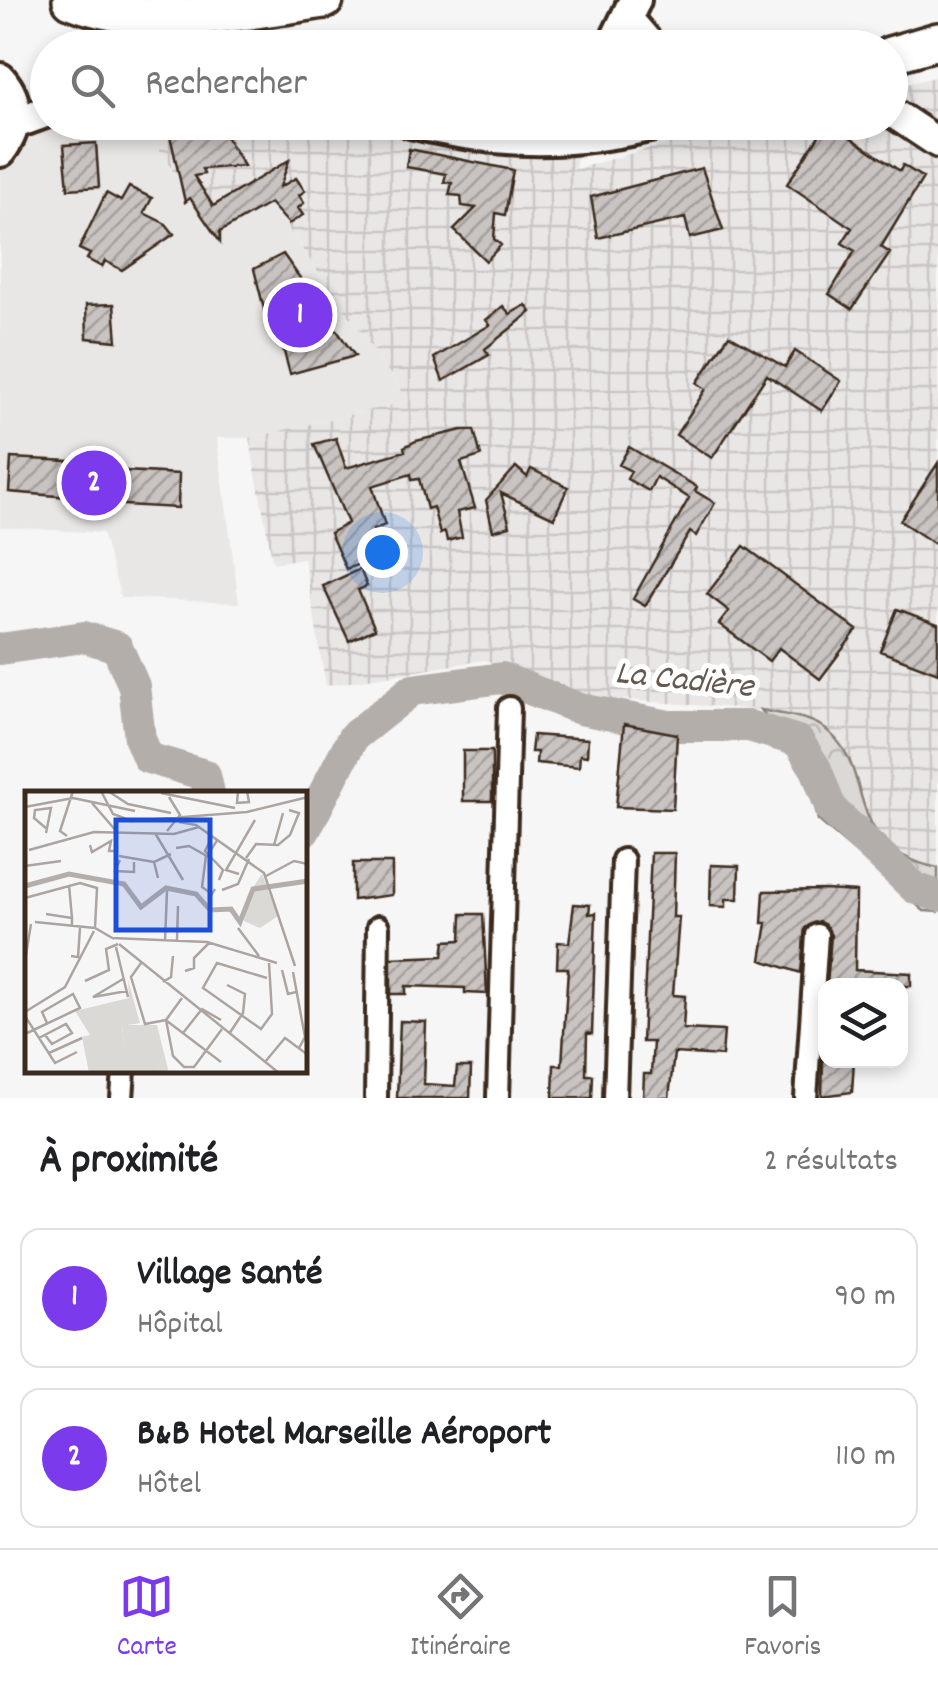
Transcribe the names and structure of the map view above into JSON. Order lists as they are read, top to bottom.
{
  "water": ["La Cadière"],
  "page": {
    "search": "Rechercher",
    "pins": ["1", "2"],
    "heading": ["À proximité", "2 résultats"],
    "list": [
      {
        "mark": "1",
        "name": "Village Santé",
        "note": "Hôpital",
        "value": "90 m"
      },
      {
        "mark": "2",
        "name": "B&B Hotel Marseille Aéroport",
        "note": "Hôtel",
        "value": "110 m"
      }
    ],
    "nav": ["Carte", "Itinéraire", "Favoris"]
  }
}
